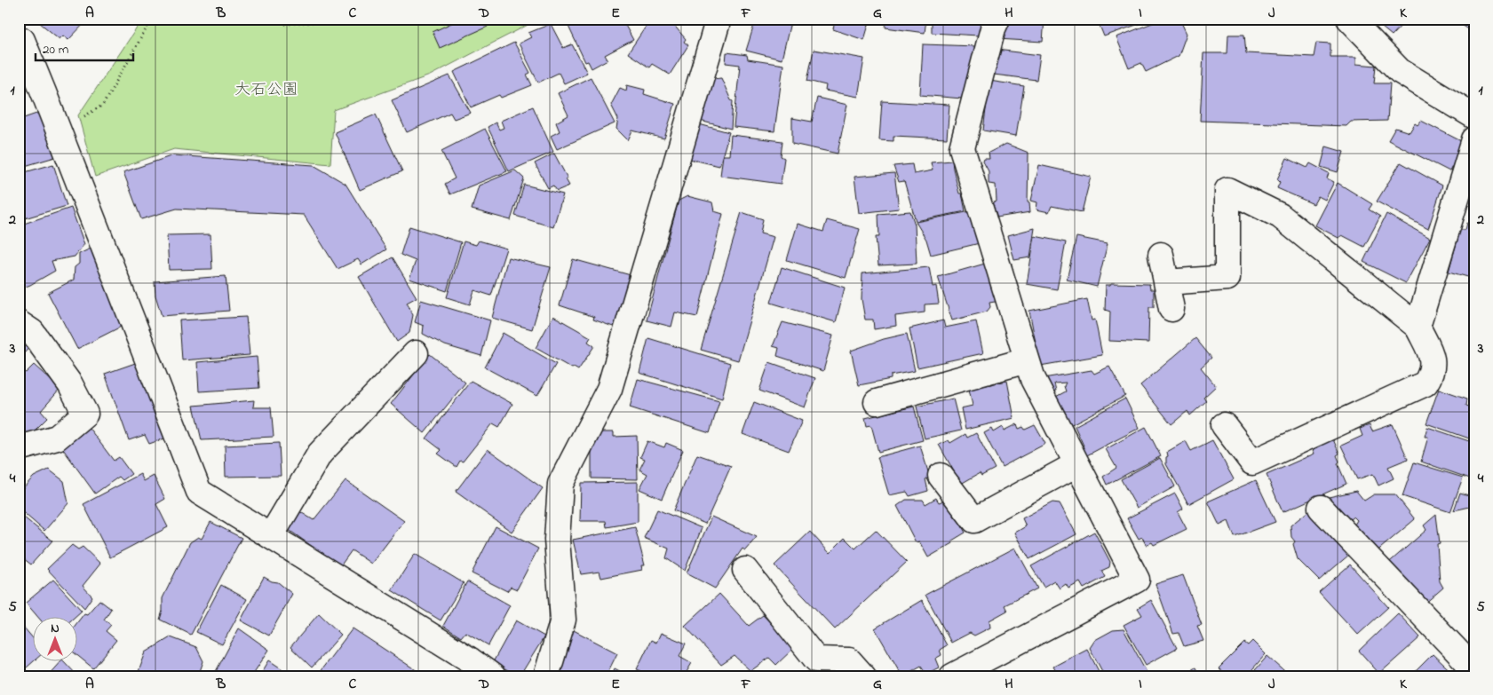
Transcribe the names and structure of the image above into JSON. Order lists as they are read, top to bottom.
{
  "parks": ["大石公園"],
  "scale_bar": "20 m",
  "north": "top",
  "grid": {
    "columns": [
      "A",
      "B",
      "C",
      "D",
      "E",
      "F",
      "G",
      "H",
      "I",
      "J",
      "K"
    ],
    "rows": [
      "1",
      "2",
      "3",
      "4",
      "5"
    ]
  }
}
